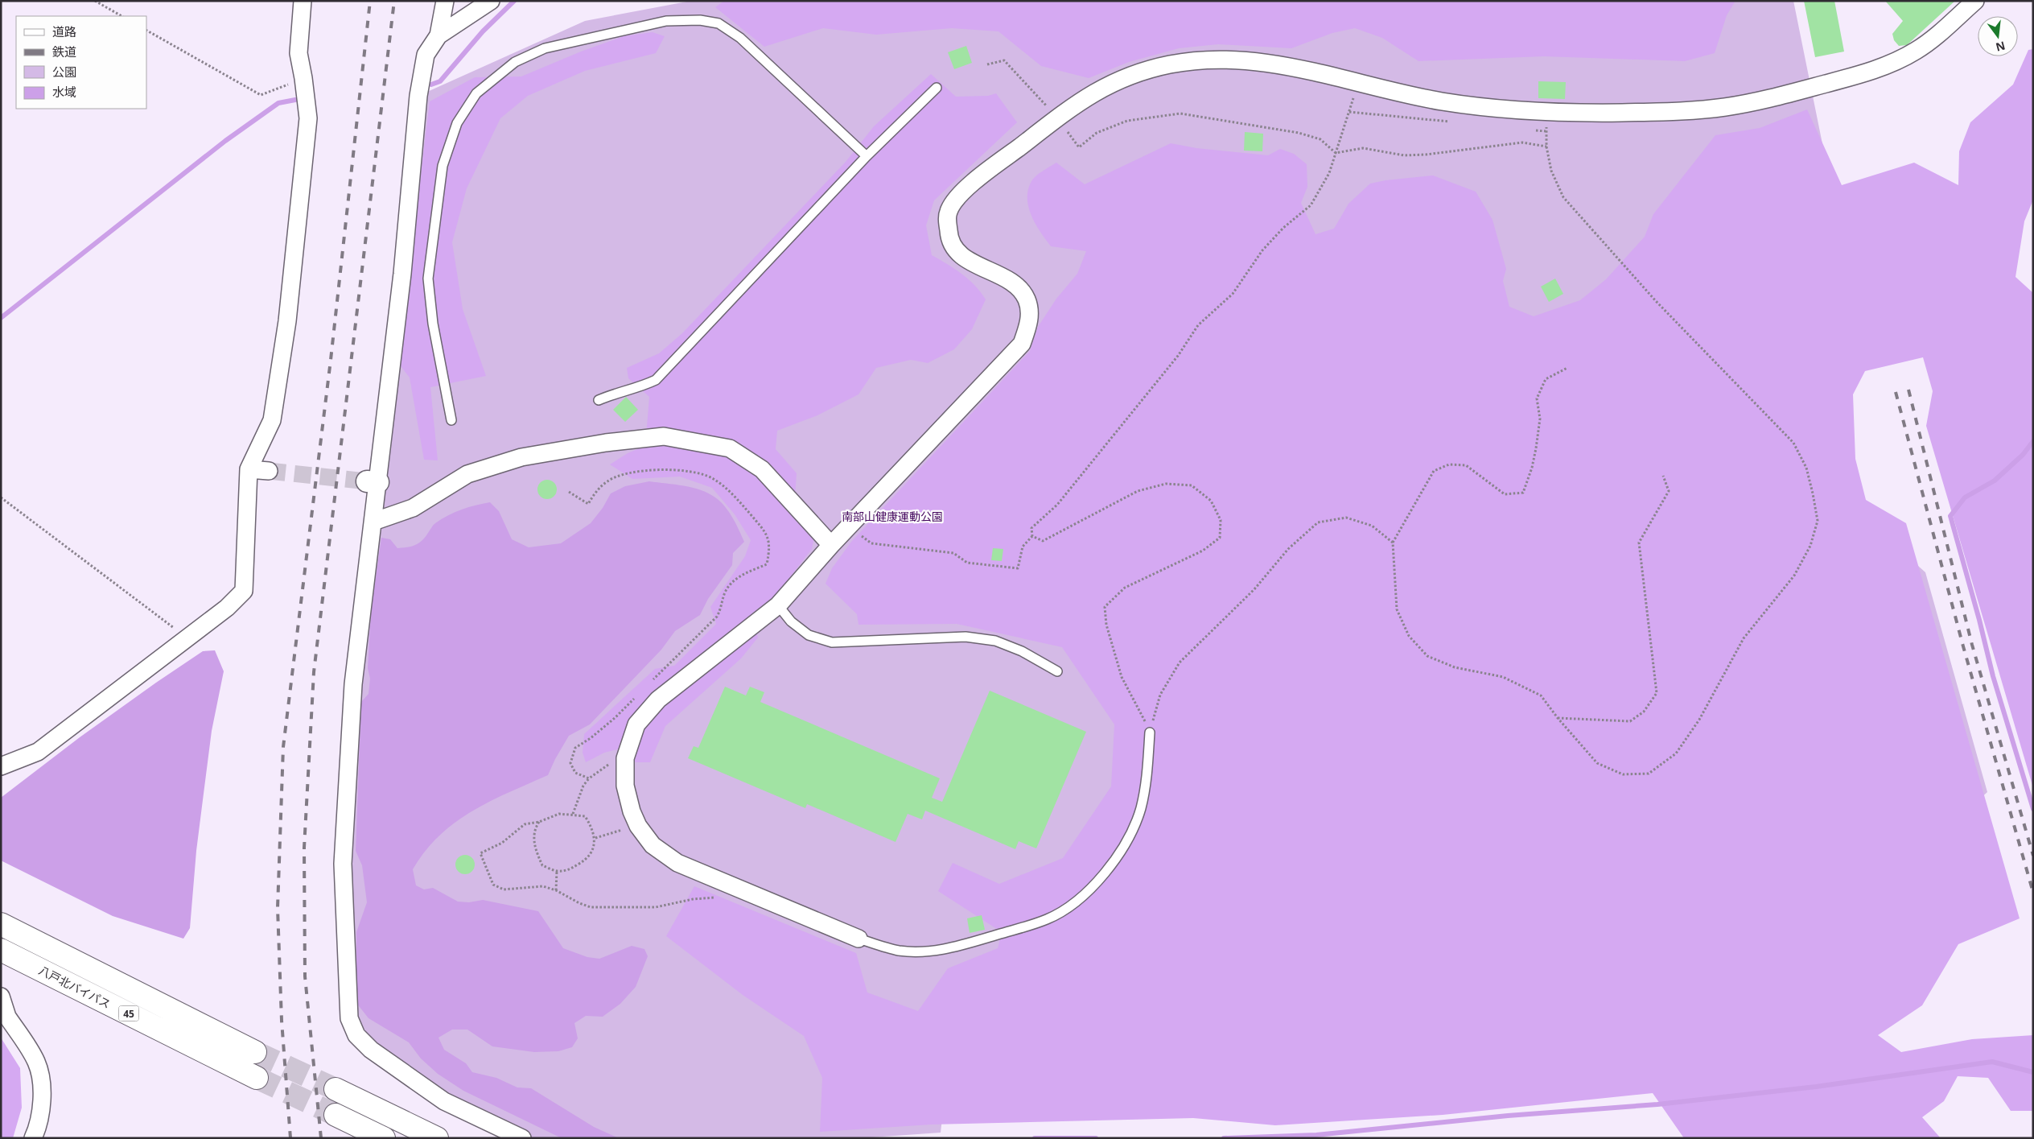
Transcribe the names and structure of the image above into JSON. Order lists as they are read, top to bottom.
{
  "streets": {
    "highway": ["八戸北バイパス", "45"]
  },
  "parks": ["南部山健康運動公園"],
  "legend": [
    "道路",
    "鉄道",
    "公園",
    "水域"
  ],
  "north": "bottom"
}
